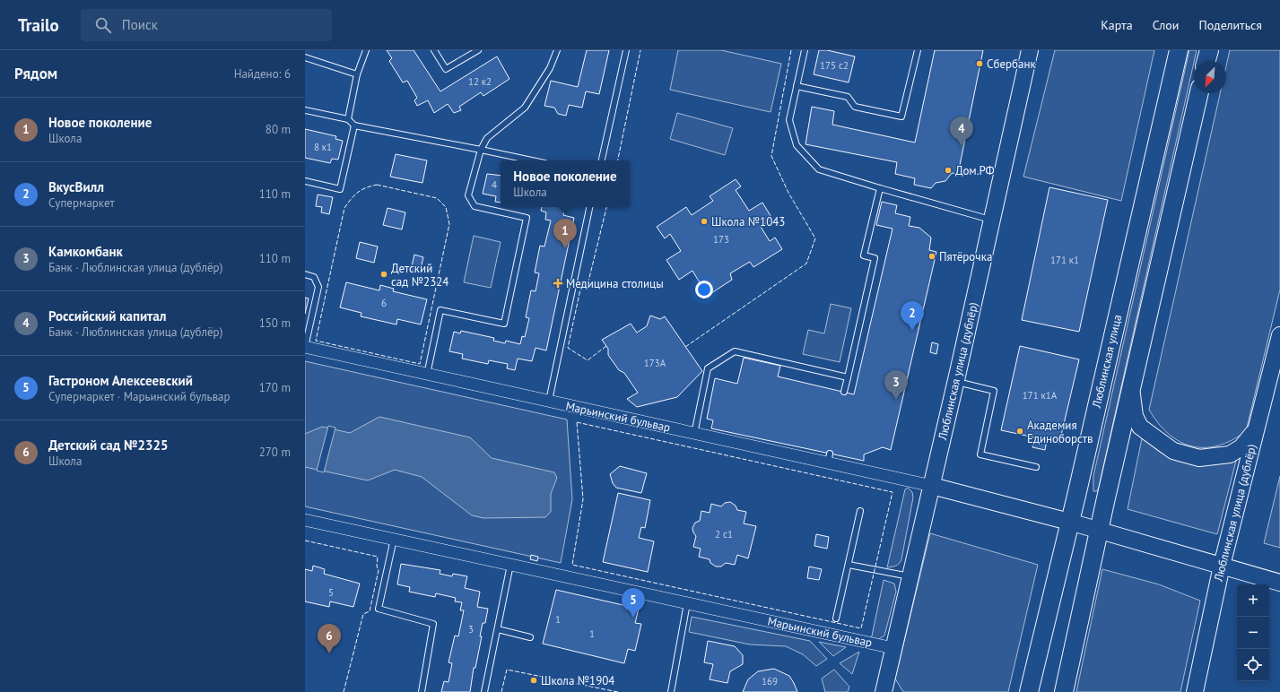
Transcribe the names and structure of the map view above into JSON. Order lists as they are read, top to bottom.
{
  "streets": {
    "main road": ["Люблинская улица"],
    "street": ["Люблинская улица (дублёр)", "Марьинский бульвар"]
  },
  "crossings": [
    ["Люблинская улица (дублёр)", "Марьинский бульвар"]
  ],
  "places": {
    "other": [
      "Сбербанк",
      "Дом.РФ",
      "Школа №1043",
      "Пятёрочка",
      "Детский сад №2324",
      "Академия Единоборств",
      "Школа №1904"
    ],
    "health": ["Медицина столицы"]
  },
  "house_numbers": [
    "175 с2",
    "12 к2",
    "8 к1",
    "4",
    "173",
    "171 к1",
    "6",
    "173А",
    "171 к1А",
    "2 с1",
    "5",
    "1",
    "3",
    "1",
    "169"
  ],
  "north": "bottom left",
  "page": {
    "header": "Trailo",
    "search": "Поиск",
    "nav": ["Карта", "Слои", "Поделиться"],
    "heading": ["Рядом", "Найдено: 6"],
    "list": [
      {
        "mark": "1",
        "name": "Новое поколение",
        "note": "Школа",
        "value": "80 m"
      },
      {
        "mark": "2",
        "name": "ВкусВилл",
        "note": "Супермаркет",
        "value": "110 m"
      },
      {
        "mark": "3",
        "name": "Камкомбанк",
        "note": "Банк · Люблинская улица (дублёр)",
        "value": "110 m"
      },
      {
        "mark": "4",
        "name": "Российский капитал",
        "note": "Банк · Люблинская улица (дублёр)",
        "value": "150 m"
      },
      {
        "mark": "5",
        "name": "Гастроном Алексеевский",
        "note": "Супермаркет · Марьинский бульвар",
        "value": "170 m"
      },
      {
        "mark": "6",
        "name": "Детский сад №2325",
        "note": "Школа",
        "value": "270 m"
      }
    ],
    "pins": [
      "4",
      "1",
      "2",
      "3",
      "5",
      "6"
    ],
    "popup": ["Новое поколение", "Школа"],
    "map_buttons": ["+", "−"]
  }
}
